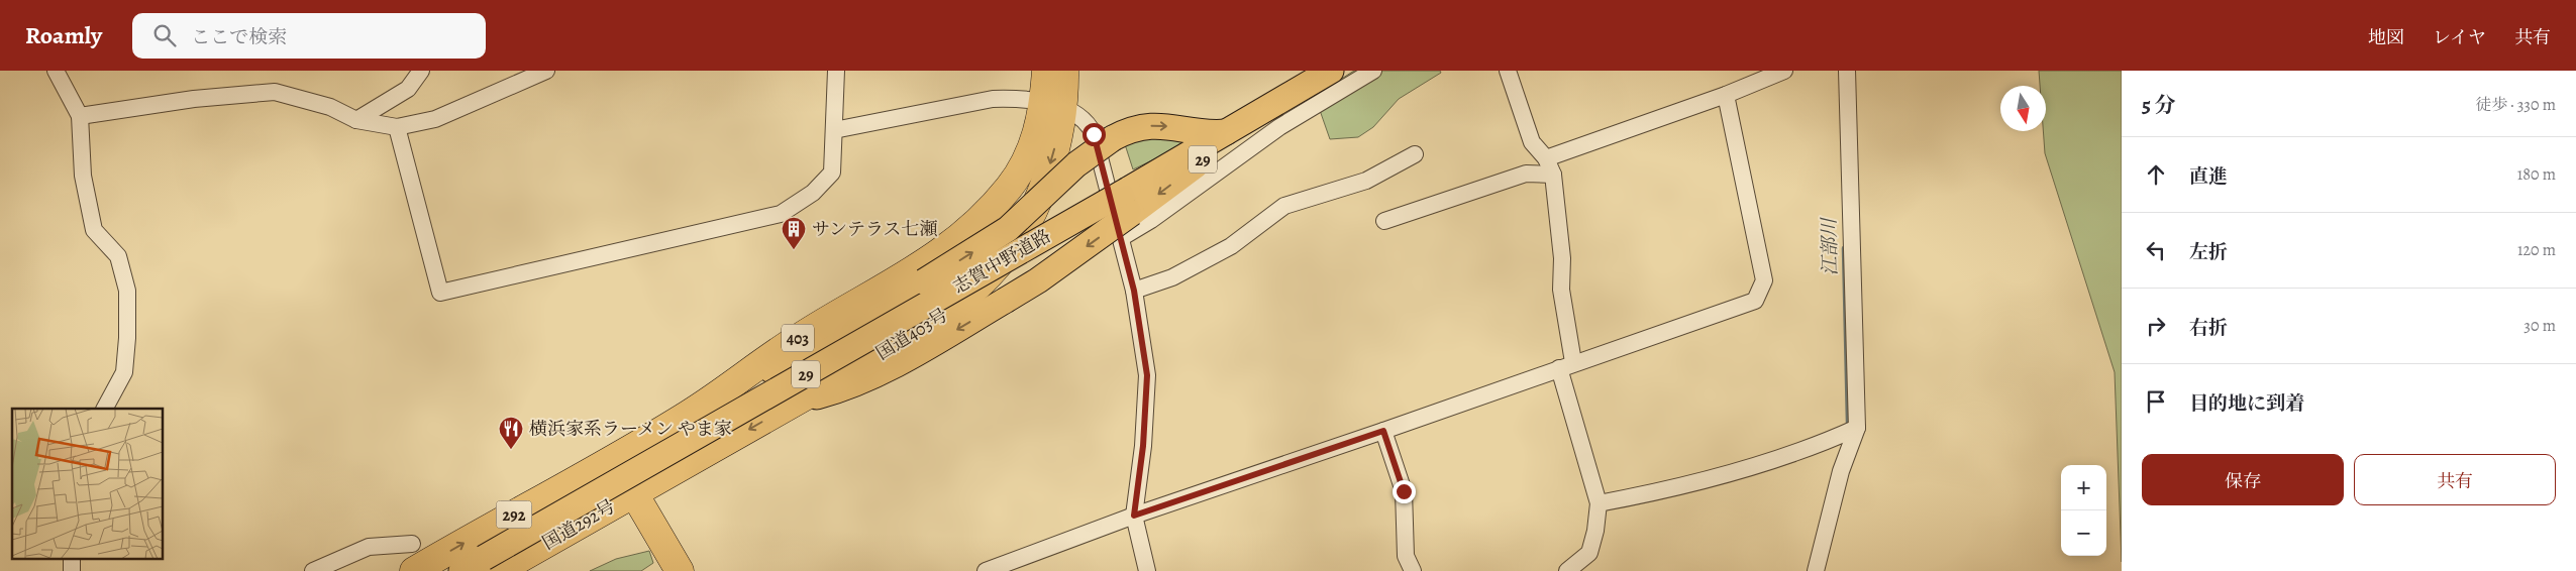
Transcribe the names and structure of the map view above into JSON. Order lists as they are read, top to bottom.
{
  "streets": {
    "highway": [
      "国道403号",
      "403",
      "292",
      "国道292号"
    ],
    "main road": ["29", "志賀中野道路"]
  },
  "crossings": [
    ["29", "志賀中野道路"],
    ["29", "国道403号"],
    ["志賀中野道路", "国道292号"],
    ["国道403号", "292"],
    ["国道403号", "国道292号"],
    ["292", "国道292号"]
  ],
  "water": ["江部川"],
  "places": {
    "building": ["サンテラス七瀬"],
    "restaurant": ["横浜家系ラーメン やま家"]
  },
  "north": "bottom",
  "page": {
    "header": "Roamly",
    "search": "ここで検索",
    "nav": ["地図", "レイヤ", "共有"],
    "heading": ["5 分", "徒歩 · 330 m"],
    "list": [
      ["直進", "180 m"],
      ["左折", "120 m"],
      ["右折", "30 m"],
      "目的地に到着"
    ],
    "buttons": ["保存", "共有"],
    "map_buttons": ["+", "−"]
  }
}
